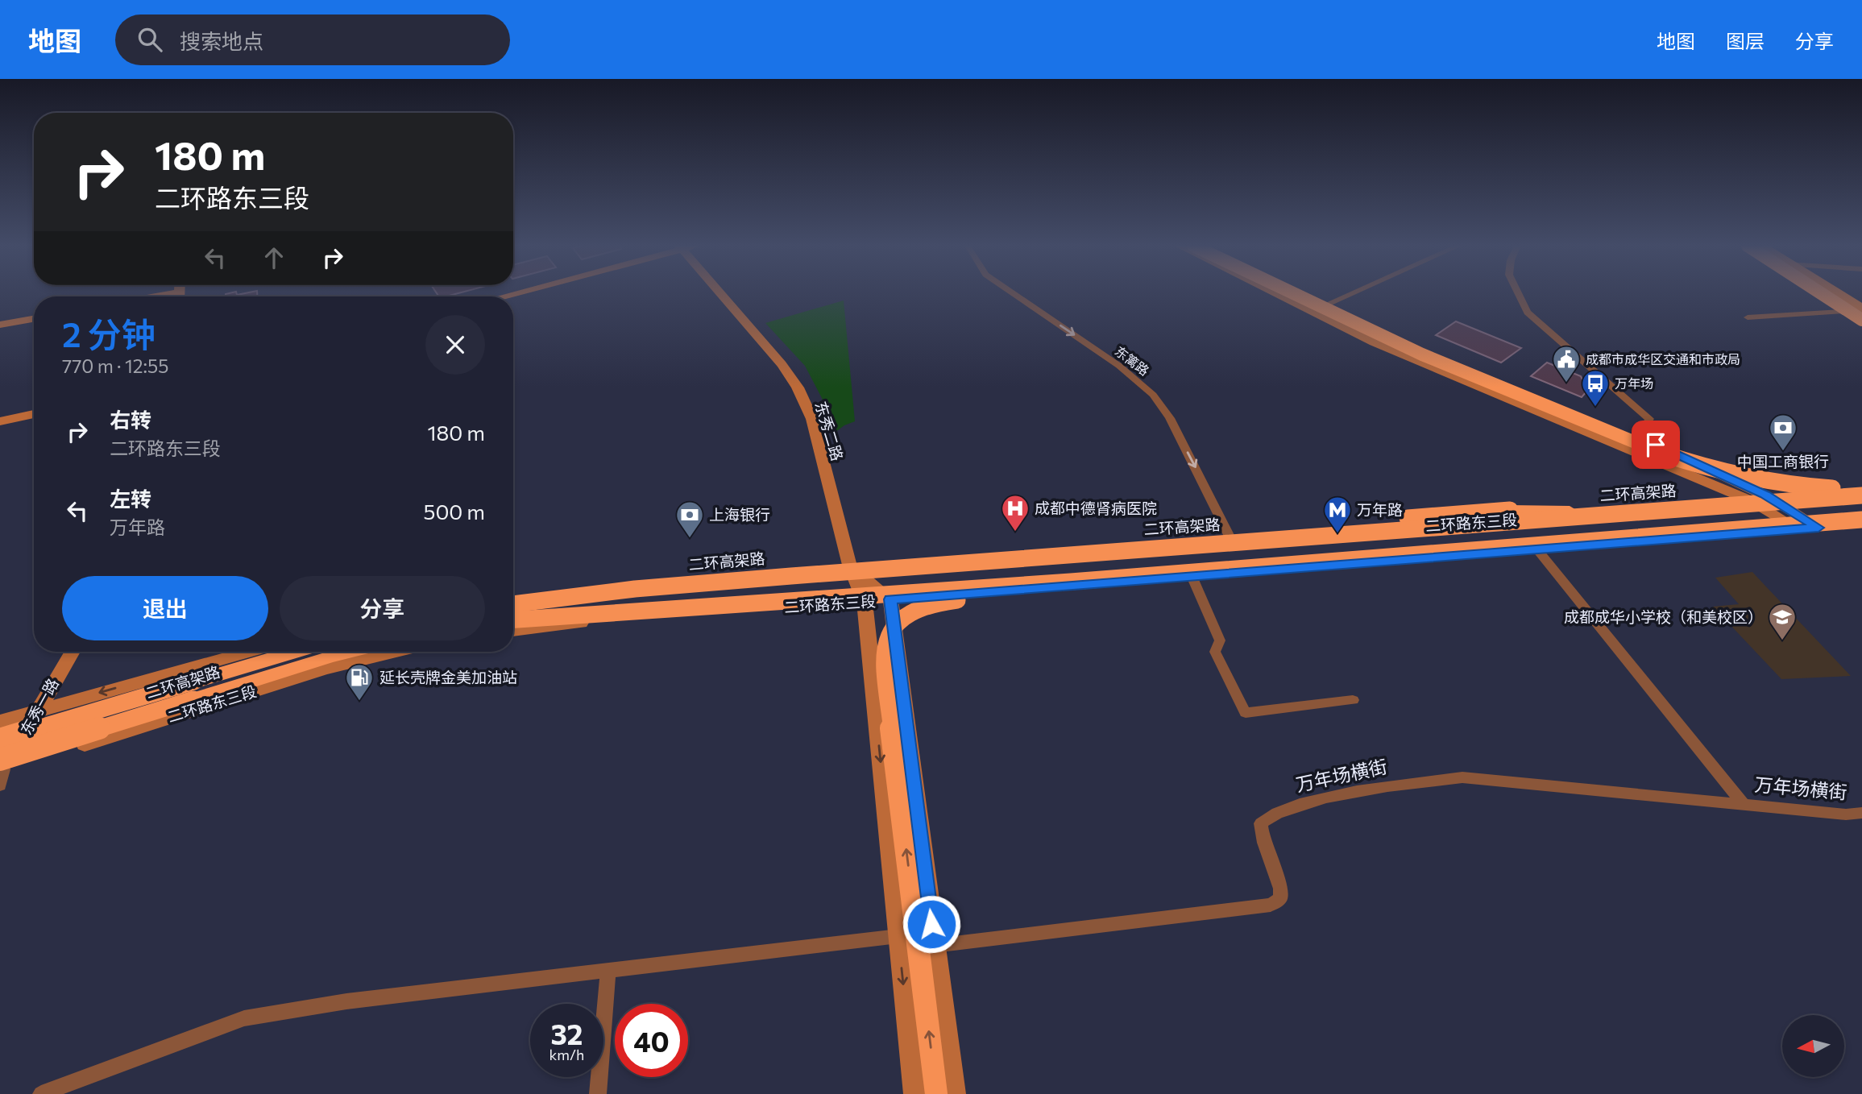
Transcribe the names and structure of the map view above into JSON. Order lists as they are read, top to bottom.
{
  "streets": {
    "highway": ["二环高架路"],
    "main road": ["东秀二路", "二环路东三段", "东秀一路"],
    "street": ["东篱路", "万年场横街"]
  },
  "crossings": [
    ["东篱路", "二环路东三段"],
    ["东秀二路", "二环路东三段"],
    ["二环高架路", "二环路东三段"],
    ["二环高架路", "东秀一路"],
    ["二环路东三段", "东秀一路"]
  ],
  "one_way": ["东篱路"],
  "places": {
    "public building": ["成都市成华区交通和市政局"],
    "bus stop": ["万年场"],
    "bank": ["中国工商银行", "上海银行"],
    "hospital": ["成都中德肾病医院"],
    "metro station": ["万年路"],
    "school or university": ["成都成华小学校（和美校区）"],
    "fuel station": ["延长壳牌金美加油站"]
  },
  "north": "left",
  "page": {
    "header": "地图",
    "search": "搜索地点",
    "nav": ["地图", "图层", "分享"],
    "turn": ["180 m", "二环路东三段"],
    "heading": ["2 分钟", "770 m · 12:55"],
    "list": [
      {
        "name": "右转",
        "note": "二环路东三段",
        "value": "180 m"
      },
      {
        "name": "左转",
        "note": "万年路",
        "value": "500 m"
      }
    ],
    "buttons": ["退出", "分享"],
    "speed": "32 km/h",
    "limit": "40"
  }
}
